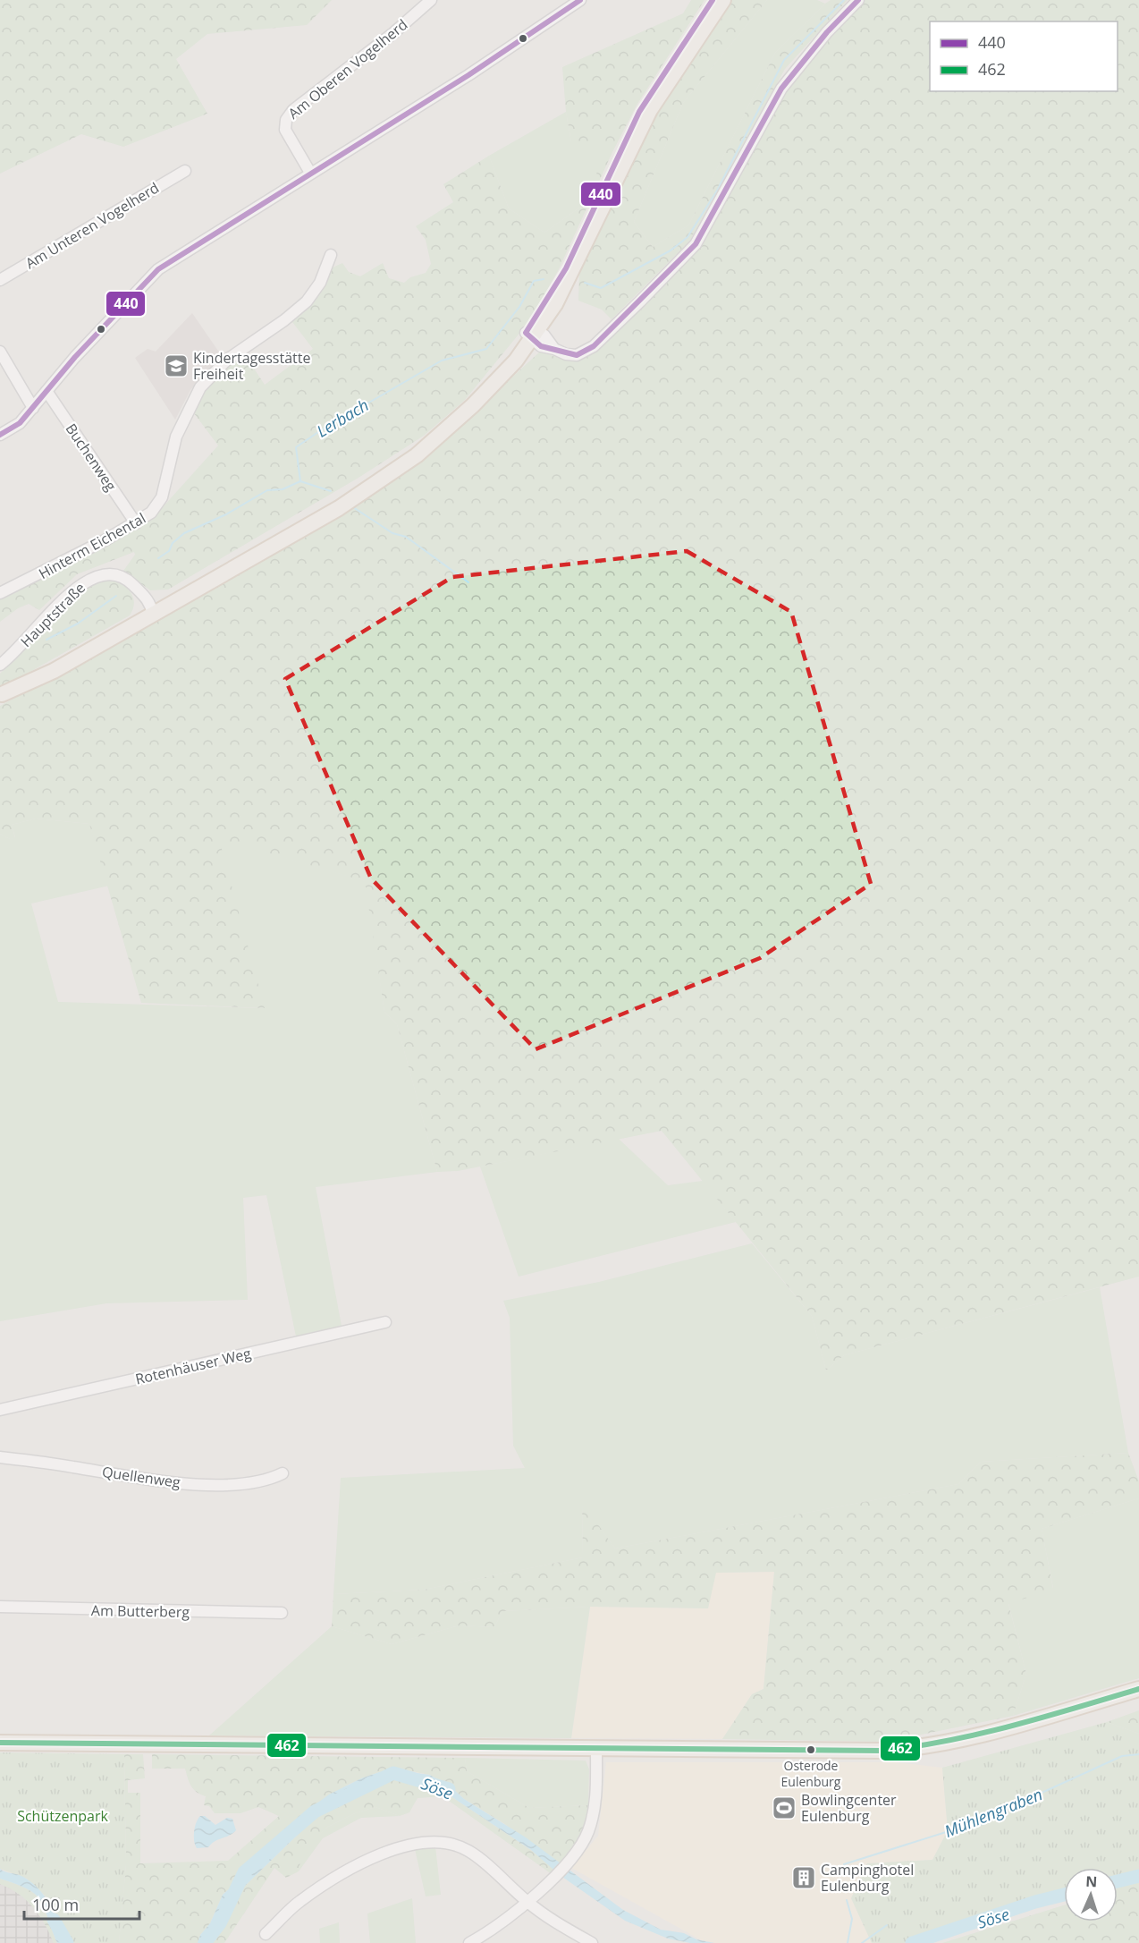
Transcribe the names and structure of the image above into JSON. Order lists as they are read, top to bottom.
{
  "streets": {
    "street": [
      "Am Oberen Vogelherd",
      "Am Unteren Vogelherd",
      "Buchenweg",
      "Hinterm Eichental",
      "Hauptstraße",
      "Rotenhäuser Weg",
      "Quellenweg",
      "Am Butterberg"
    ]
  },
  "crossings": [
    ["Buchenweg", "Hinterm Eichental"]
  ],
  "water": ["Lerbach", "Söse", "Mühlengraben"],
  "parks": ["Schützenpark"],
  "places": {
    "school or university": ["Kindertagesstätte Freiheit"],
    "other": ["Osterode Eulenburg"],
    "sports": ["Bowlingcenter Eulenburg"],
    "building": ["Campinghotel Eulenburg"]
  },
  "lines": ["transit line 440", "transit line 462"],
  "legend": ["440", "462"],
  "scale_bar": "100 m",
  "north": "top"
}
